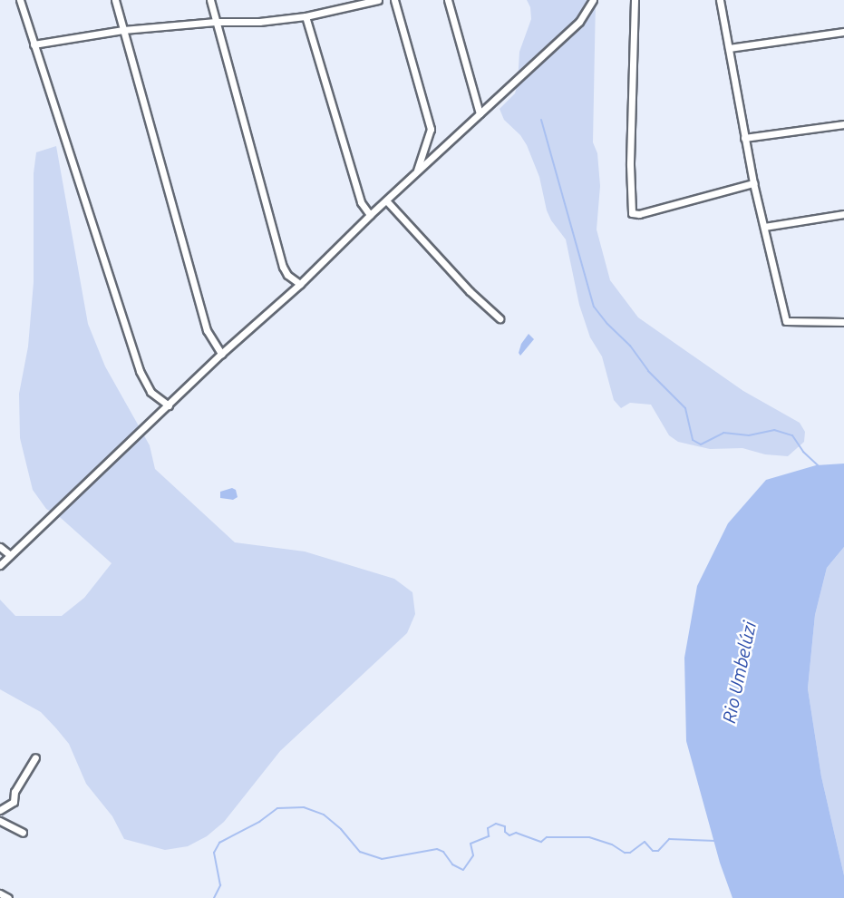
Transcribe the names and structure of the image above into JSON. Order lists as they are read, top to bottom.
{
  "water": ["Rio Umbelúzi"]
}
